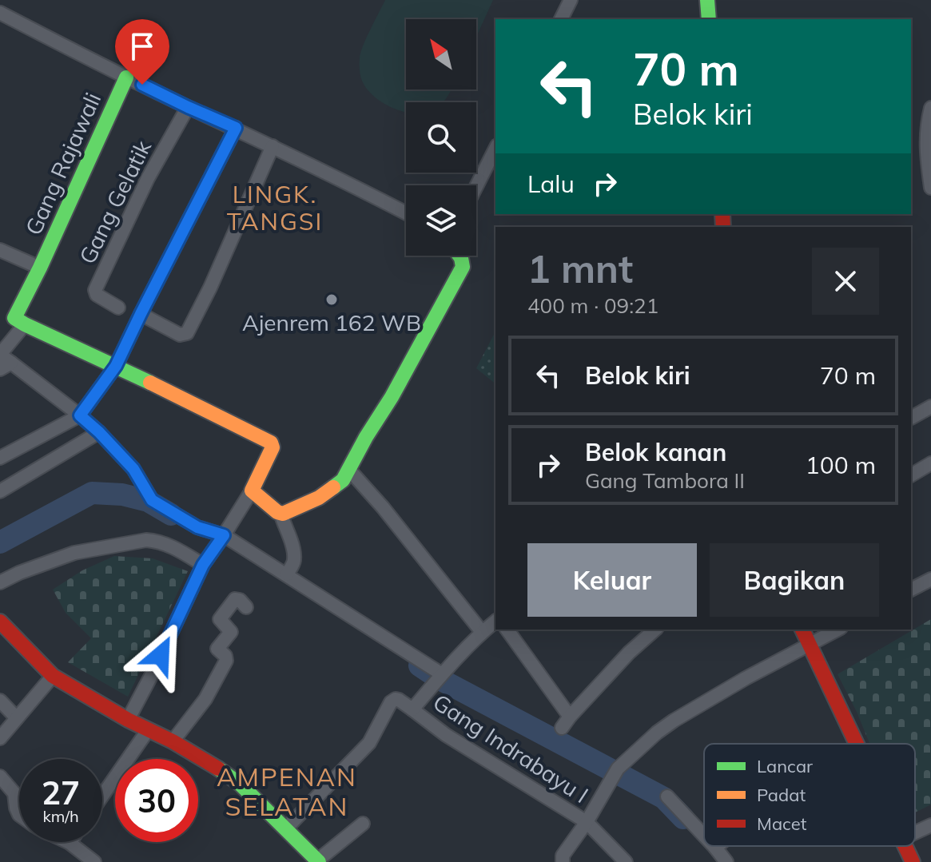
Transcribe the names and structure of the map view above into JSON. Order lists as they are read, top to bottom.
{
  "streets": {
    "main road": ["Gang Rajawali"],
    "street": ["Gang Gelatik", "Gang Indrabayu I"]
  },
  "districts": ["LINGK. TANGSI", "AMPENAN SELATAN"],
  "places": ["Ajenrem 162 WB"],
  "legend": ["Lancar", "Padat", "Macet"],
  "north": "top left",
  "page": {
    "turn": ["70 m", "Belok kiri"],
    "then": "Lalu",
    "heading": ["1 mnt", "400 m · 09:21"],
    "list": [
      {
        "name": "Belok kiri",
        "value": "70 m"
      },
      {
        "name": "Belok kanan",
        "note": "Gang Tambora II",
        "value": "100 m"
      }
    ],
    "buttons": ["Keluar", "Bagikan"],
    "speed": "27 km/h",
    "limit": "30"
  }
}
